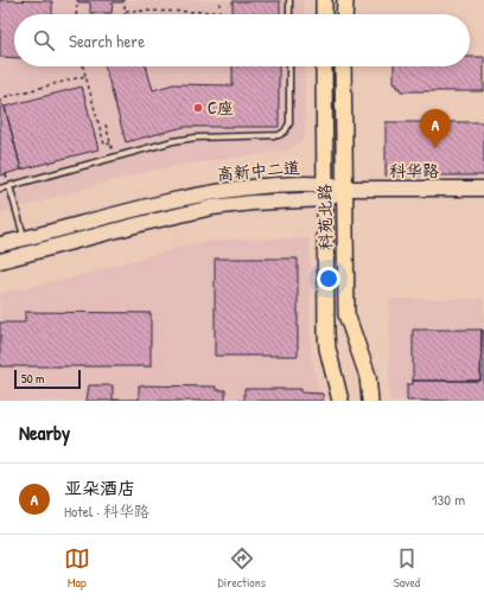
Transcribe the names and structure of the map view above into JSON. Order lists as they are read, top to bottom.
{
  "streets": {
    "main road": ["高新中二道", "科华路", "科苑北路"]
  },
  "crossings": [
    ["高新中二道", "科华路"],
    ["高新中二道", "科苑北路"],
    ["科华路", "科苑北路"]
  ],
  "places": ["C座"],
  "scale_bar": "50 m",
  "page": {
    "search": "Search here",
    "pins": "A",
    "scale": "50 m",
    "heading": "Nearby",
    "list": [
      {
        "mark": "A",
        "name": "亚朵酒店",
        "note": "Hotel · 科华路",
        "value": "130 m"
      }
    ],
    "nav": ["Map", "Directions", "Saved"]
  }
}
